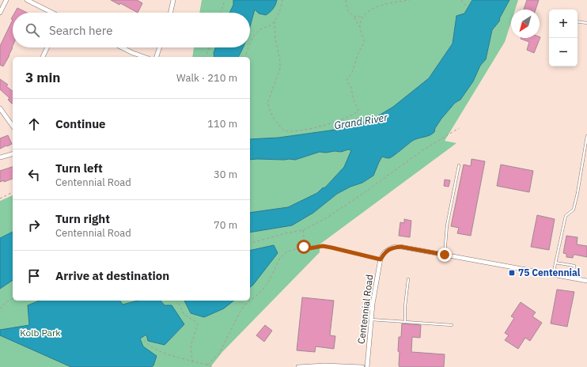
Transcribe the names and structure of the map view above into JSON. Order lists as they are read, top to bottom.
{
  "streets": {
    "street": ["Centennial Road"]
  },
  "water": ["Grand River"],
  "parks": ["Kolb Park"],
  "places": {
    "transit": ["75 Centennial"]
  },
  "north": "bottom left",
  "page": {
    "map_buttons": ["+", "−"],
    "search": "Search here",
    "heading": ["3 min", "Walk · 210 m"],
    "list": [
      ["Continue", "110 m"],
      ["Turn left", "Centennial Road", "30 m"],
      ["Turn right", "Centennial Road", "70 m"],
      "Arrive at destination"
    ]
  }
}
